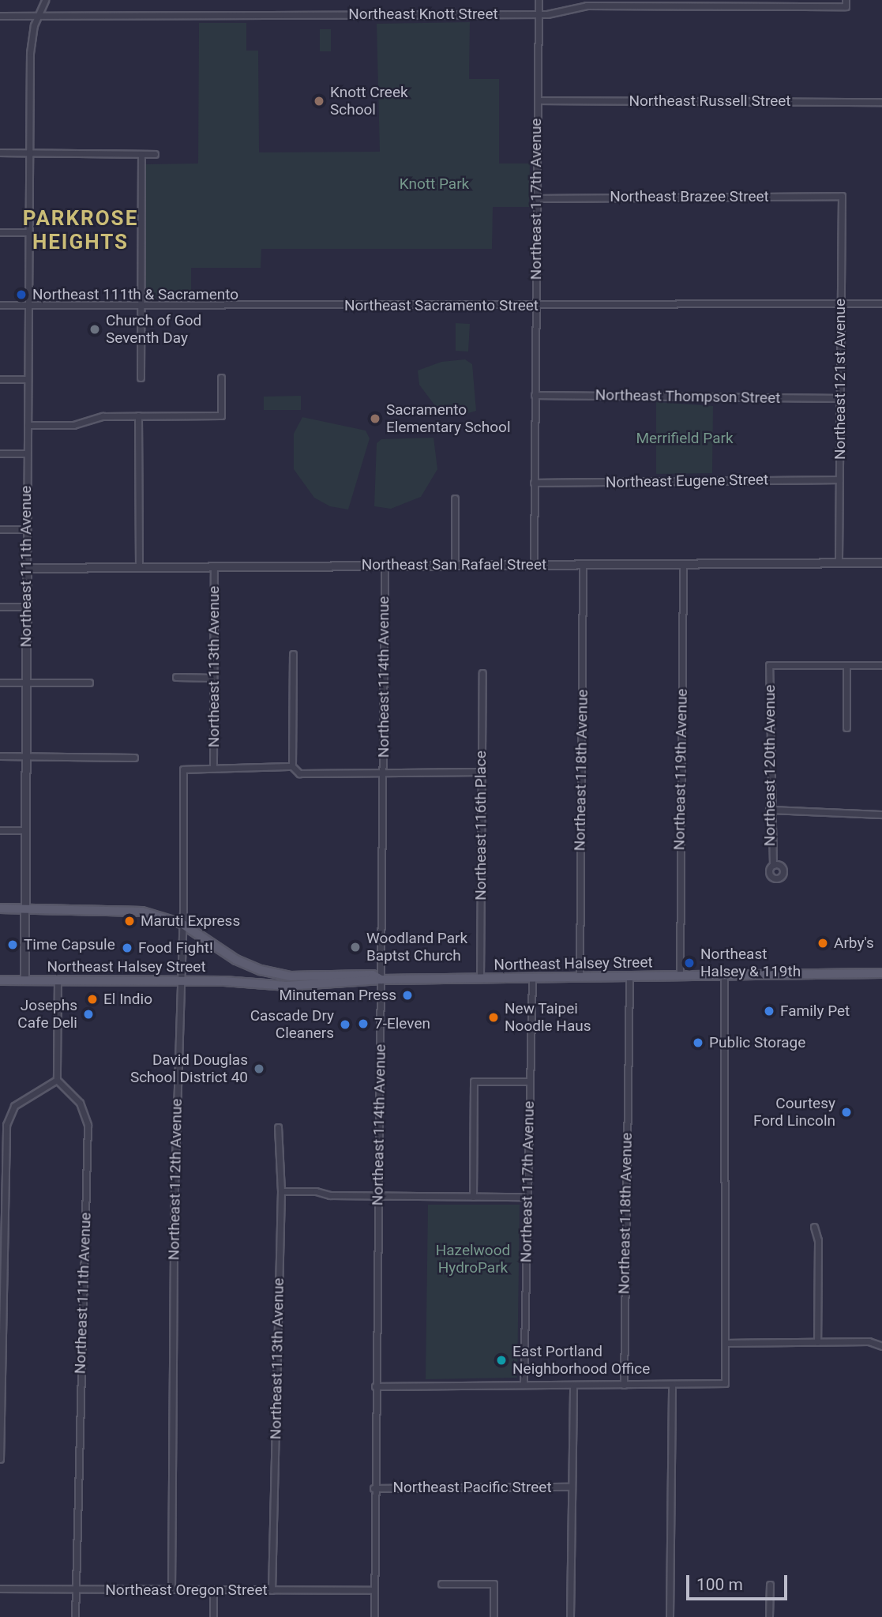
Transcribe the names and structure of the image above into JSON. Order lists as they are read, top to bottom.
{
  "streets": {
    "main road": ["Northeast Halsey Street"],
    "street": [
      "Northeast Knott Street",
      "Northeast Russell Street",
      "Northeast Brazee Street",
      "Northeast 117th Avenue",
      "Northeast Sacramento Street",
      "Northeast 121st Avenue",
      "Northeast Thompson Street",
      "Northeast Eugene Street",
      "Northeast San Rafael Street",
      "Northeast 111th Avenue",
      "Northeast 113th Avenue",
      "Northeast 114th Avenue",
      "Northeast 120th Avenue",
      "Northeast 119th Avenue",
      "Northeast 118th Avenue",
      "Northeast 116th Place",
      "Northeast 112th Avenue",
      "Northeast Pacific Street",
      "Northeast Oregon Street"
    ]
  },
  "crossings": [
    ["Northeast Knott Street", "Northeast 117th Avenue"],
    ["Northeast Knott Street", "Northeast 111th Avenue"],
    ["Northeast Russell Street", "Northeast 117th Avenue"],
    ["Northeast Brazee Street", "Northeast 117th Avenue"],
    ["Northeast Brazee Street", "Northeast 121st Avenue"],
    ["Northeast 117th Avenue", "Northeast Sacramento Street"],
    ["Northeast 117th Avenue", "Northeast Thompson Street"],
    ["Northeast 117th Avenue", "Northeast Eugene Street"],
    ["Northeast 117th Avenue", "Northeast San Rafael Street"],
    ["Northeast 117th Avenue", "Northeast Halsey Street"],
    ["Northeast Sacramento Street", "Northeast 121st Avenue"],
    ["Northeast Sacramento Street", "Northeast 111th Avenue"],
    ["Northeast 121st Avenue", "Northeast Thompson Street"],
    ["Northeast 121st Avenue", "Northeast Eugene Street"],
    ["Northeast 121st Avenue", "Northeast San Rafael Street"],
    ["Northeast San Rafael Street", "Northeast 111th Avenue"],
    ["Northeast San Rafael Street", "Northeast 113th Avenue"],
    ["Northeast San Rafael Street", "Northeast 114th Avenue"],
    ["Northeast San Rafael Street", "Northeast 119th Avenue"],
    ["Northeast San Rafael Street", "Northeast 118th Avenue"],
    ["Northeast 111th Avenue", "Northeast Halsey Street"],
    ["Northeast 111th Avenue", "Northeast Oregon Street"],
    ["Northeast 113th Avenue", "Northeast 112th Avenue"],
    ["Northeast 113th Avenue", "Northeast Oregon Street"],
    ["Northeast 114th Avenue", "Northeast Halsey Street"],
    ["Northeast 114th Avenue", "Northeast Pacific Street"],
    ["Northeast 114th Avenue", "Northeast Oregon Street"],
    ["Northeast 119th Avenue", "Northeast Halsey Street"],
    ["Northeast 118th Avenue", "Northeast Halsey Street"],
    ["Northeast 116th Place", "Northeast Halsey Street"],
    ["Northeast Halsey Street", "Northeast 112th Avenue"],
    ["Northeast 112th Avenue", "Northeast Oregon Street"]
  ],
  "districts": ["PARKROSE HEIGHTS"],
  "parks": ["Knott Park", "Merrifield Park", "Hazelwood HydroPark"],
  "places": [
    "Knott Creek School",
    "Northeast 111th & Sacramento",
    "Church of God Seventh Day",
    "Sacramento Elementary School",
    "Maruti Express",
    "Arby's",
    "Time Capsule",
    "Woodland Park Baptst Church",
    "Food Fight!",
    "Northeast Halsey & 119th",
    "Minuteman Press",
    "El Indio",
    "Family Pet",
    "Josephs Cafe Deli",
    "New Taipei Noodle Haus",
    "7-Eleven",
    "Cascade Dry Cleaners",
    "Public Storage",
    "David Douglas School District 40",
    "Courtesy Ford Lincoln",
    "East Portland Neighborhood Office"
  ],
  "scale_bar": "100 m"
}
